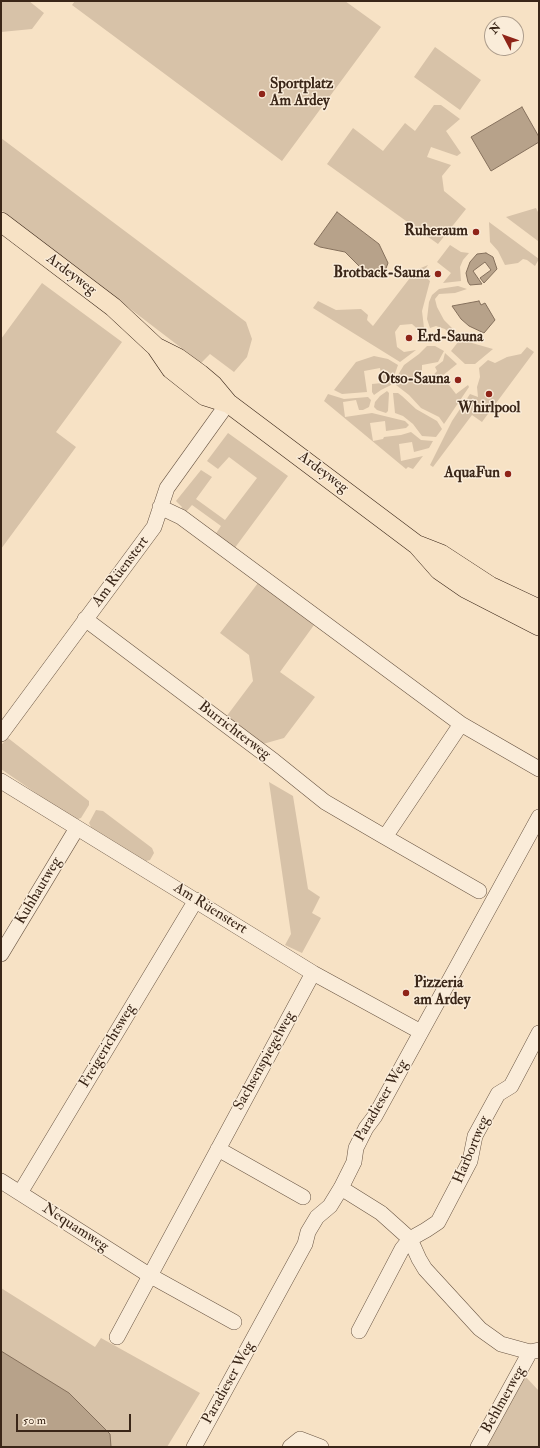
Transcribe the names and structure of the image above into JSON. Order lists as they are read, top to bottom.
{
  "streets": {
    "main road": ["Ardeyweg"],
    "street": [
      "Am Rüenstert",
      "Burrichterweg",
      "Kuhhautweg",
      "Freigerichtsweg",
      "Sachsenspiegelweg",
      "Paradieser Weg",
      "Harbortweg",
      "Nequamweg",
      "Behlmerweg"
    ]
  },
  "crossings": [
    ["Ardeyweg", "Am Rüenstert"],
    ["Am Rüenstert", "Burrichterweg"],
    ["Am Rüenstert", "Kuhhautweg"],
    ["Am Rüenstert", "Freigerichtsweg"],
    ["Am Rüenstert", "Sachsenspiegelweg"],
    ["Am Rüenstert", "Paradieser Weg"],
    ["Freigerichtsweg", "Nequamweg"],
    ["Sachsenspiegelweg", "Nequamweg"]
  ],
  "places": [
    "Sportplatz Am Ardey",
    "Ruheraum",
    "Brotback-Sauna",
    "Erd-Sauna",
    "Otso-Sauna",
    "Whirlpool",
    "AquaFun",
    "Pizzeria am Ardey"
  ],
  "scale_bar": "50 m",
  "north": "top left"
}
